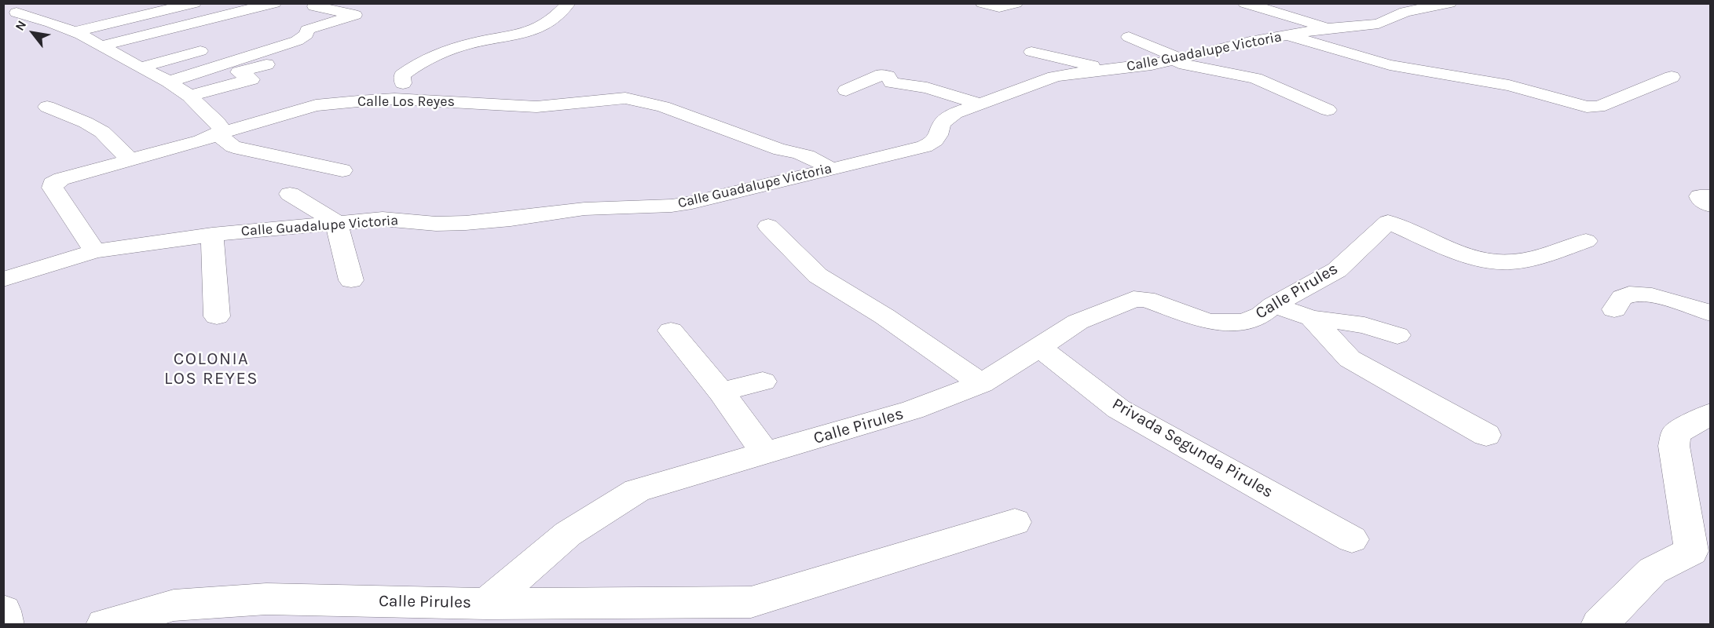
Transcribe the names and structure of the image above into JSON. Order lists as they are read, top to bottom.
{
  "streets": {
    "street": [
      "Calle Guadalupe Victoria",
      "Calle Los Reyes",
      "Calle Pirules",
      "Privada Segunda Pirules"
    ]
  },
  "crossings": [
    ["Calle Guadalupe Victoria", "Calle Los Reyes"],
    ["Calle Pirules", "Privada Segunda Pirules"]
  ],
  "districts": ["COLONIA LOS REYES"],
  "north": "top left"
}
